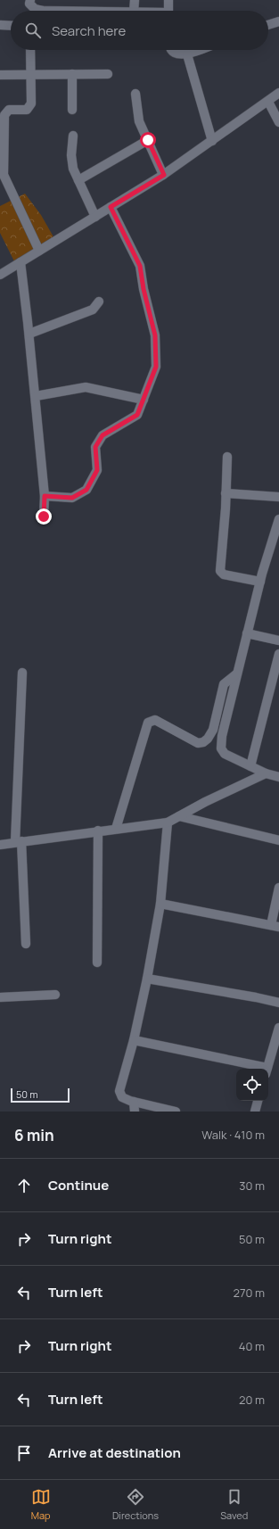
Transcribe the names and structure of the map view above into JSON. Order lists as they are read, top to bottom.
{
  "scale_bar": "50 m",
  "page": {
    "search": "Search here",
    "scale": "50 m",
    "heading": ["6 min", "Walk · 410 m"],
    "list": [
      ["Continue", "30 m"],
      ["Turn right", "50 m"],
      ["Turn left", "270 m"],
      ["Turn right", "40 m"],
      ["Turn left", "20 m"],
      "Arrive at destination"
    ],
    "nav": ["Map", "Directions", "Saved"]
  }
}
